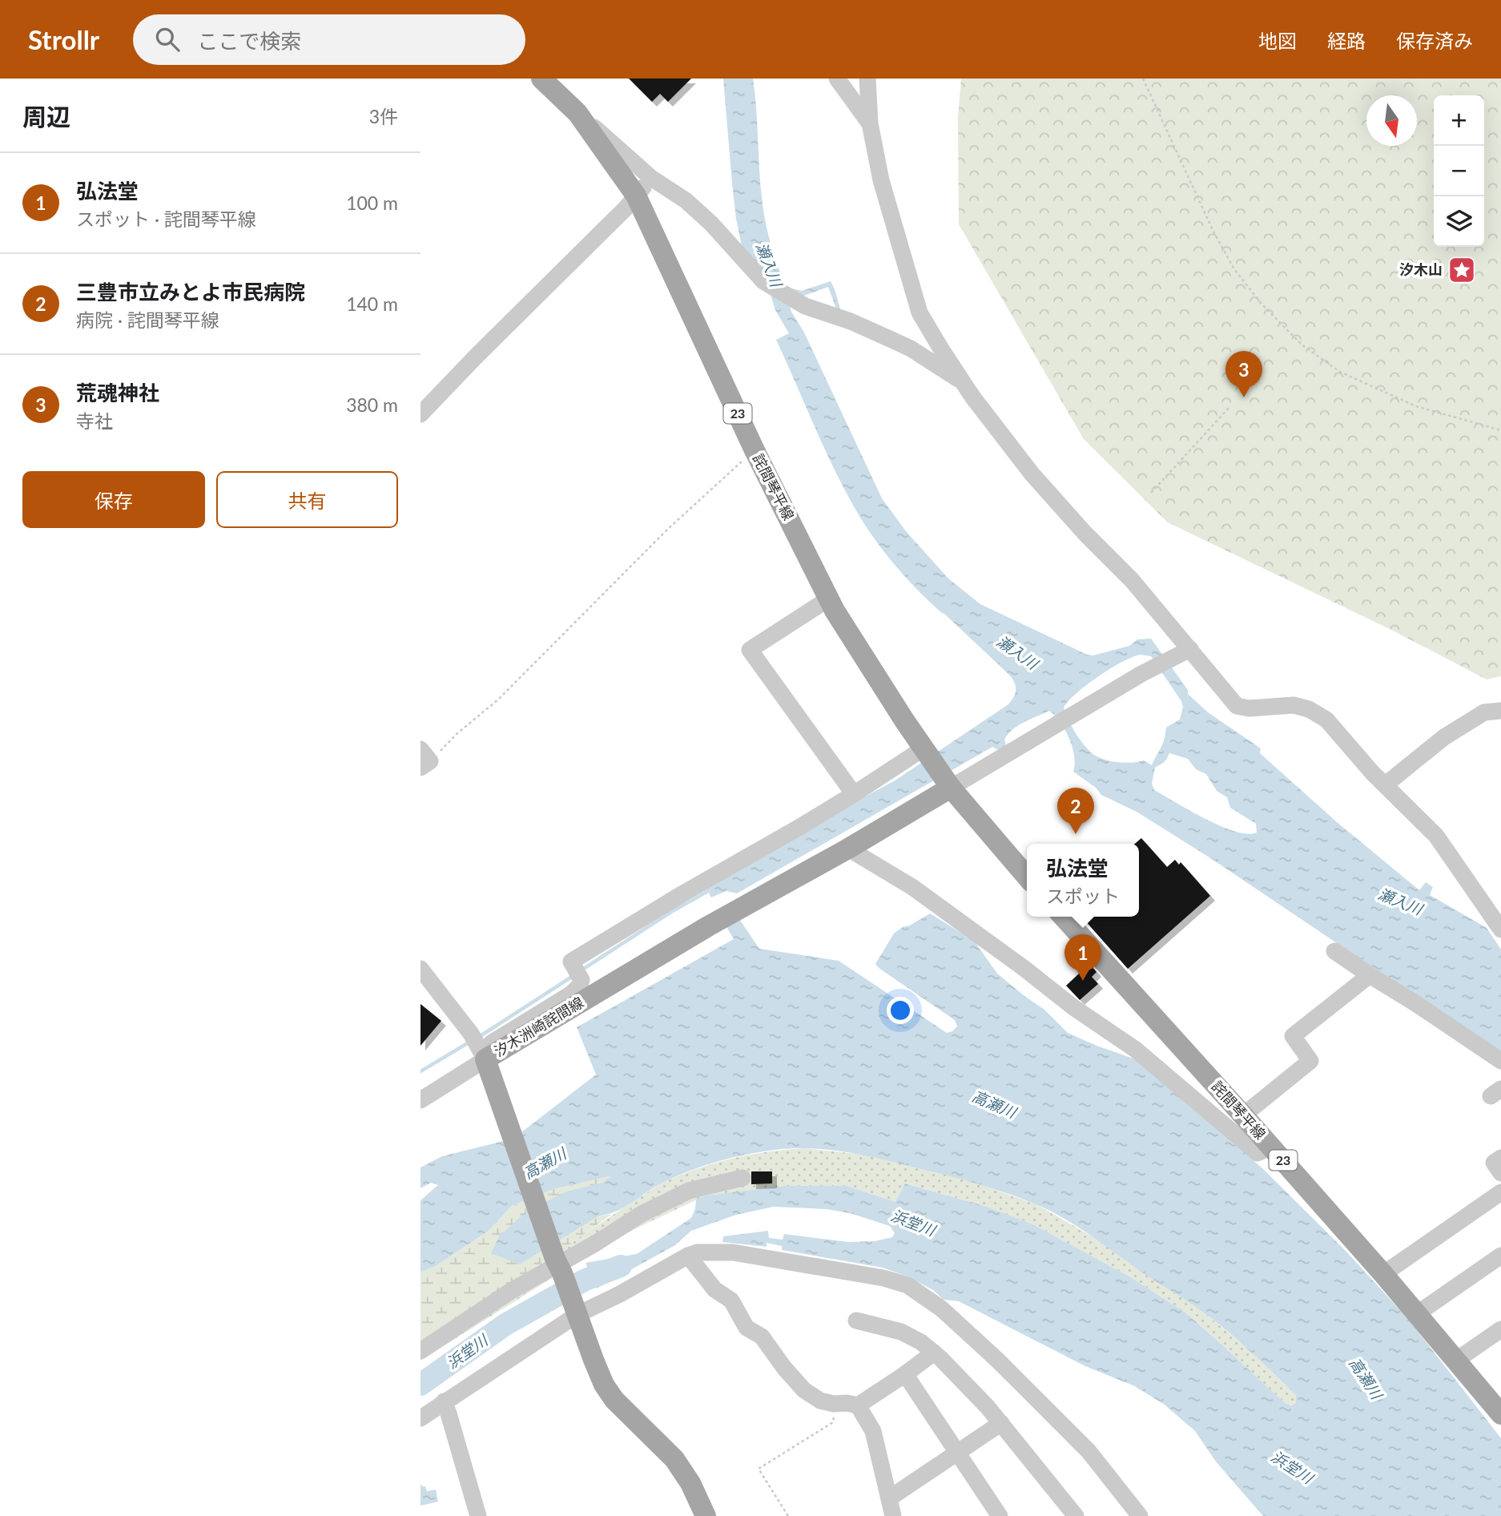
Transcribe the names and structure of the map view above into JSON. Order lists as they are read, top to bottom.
{
  "streets": {
    "main road": ["23", "詫間琴平線", "汐木洲崎詫間線"]
  },
  "crossings": [
    ["詫間琴平線", "汐木洲崎詫間線"]
  ],
  "water": ["瀬入川", "高瀬川", "浜堂川"],
  "places": {
    "place": ["汐木山"]
  },
  "north": "bottom",
  "page": {
    "header": "Strollr",
    "search": "ここで検索",
    "nav": ["地図", "経路", "保存済み"],
    "heading": ["周辺", "3件"],
    "map_buttons": ["+", "−"],
    "list": [
      {
        "mark": "1",
        "name": "弘法堂",
        "note": "スポット · 詫間琴平線",
        "value": "100 m"
      },
      {
        "mark": "2",
        "name": "三豊市立みとよ市民病院",
        "note": "病院 · 詫間琴平線",
        "value": "140 m"
      },
      {
        "mark": "3",
        "name": "荒魂神社",
        "note": "寺社",
        "value": "380 m"
      }
    ],
    "pins": ["3", "2", "1"],
    "buttons": ["保存", "共有"],
    "popup": ["弘法堂", "スポット"]
  }
}
